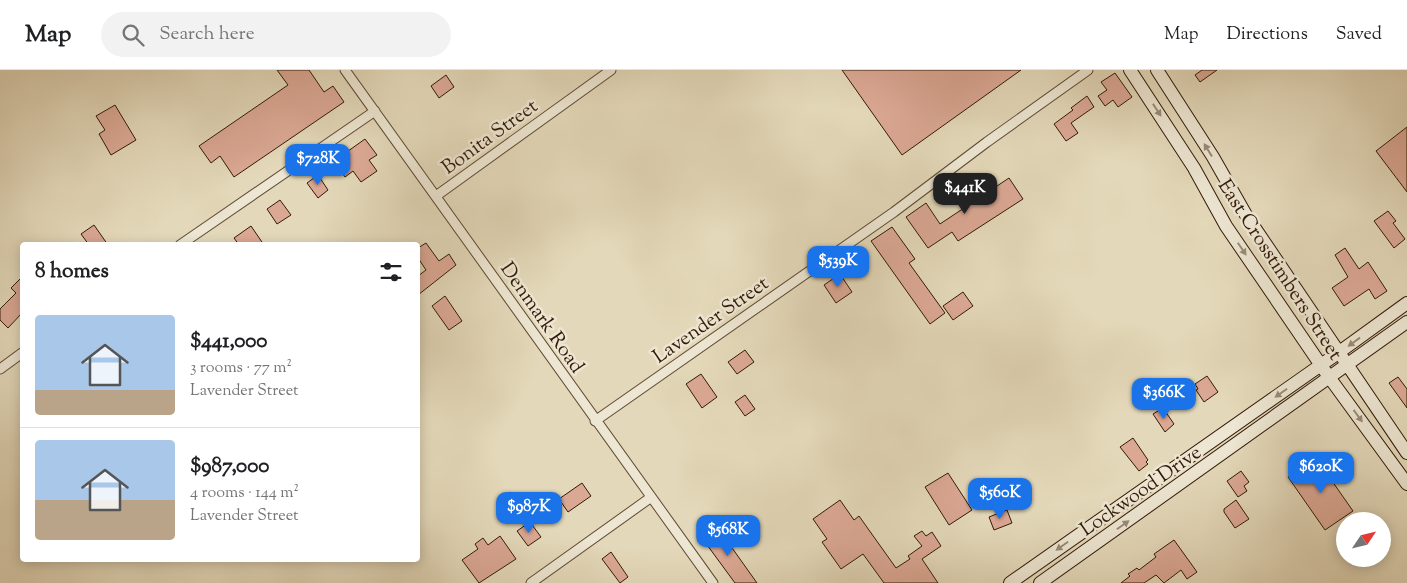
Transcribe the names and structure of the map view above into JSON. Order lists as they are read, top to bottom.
{
  "streets": {
    "main road": ["East Crosstimbers Street", "Lockwood Drive"],
    "street": ["Bonita Street", "Denmark Road", "Lavender Street"]
  },
  "crossings": [
    ["Bonita Street", "Denmark Road"],
    ["East Crosstimbers Street", "Lockwood Drive"],
    ["Denmark Road", "Lavender Street"]
  ],
  "north": "top right",
  "page": {
    "header": "Map",
    "search": "Search here",
    "nav": ["Map", "Directions", "Saved"],
    "price": [
      "$728K",
      "$441K",
      "$539K",
      "$366K",
      "$620K",
      "$560K",
      "$987K",
      "$568K"
    ],
    "heading": "8 homes",
    "list": [
      {
        "name": "$441,000",
        "note": "3 rooms · 77 m² · Lavender Street"
      },
      {
        "name": "$987,000",
        "note": "4 rooms · 144 m² · Lavender Street"
      }
    ]
  }
}
